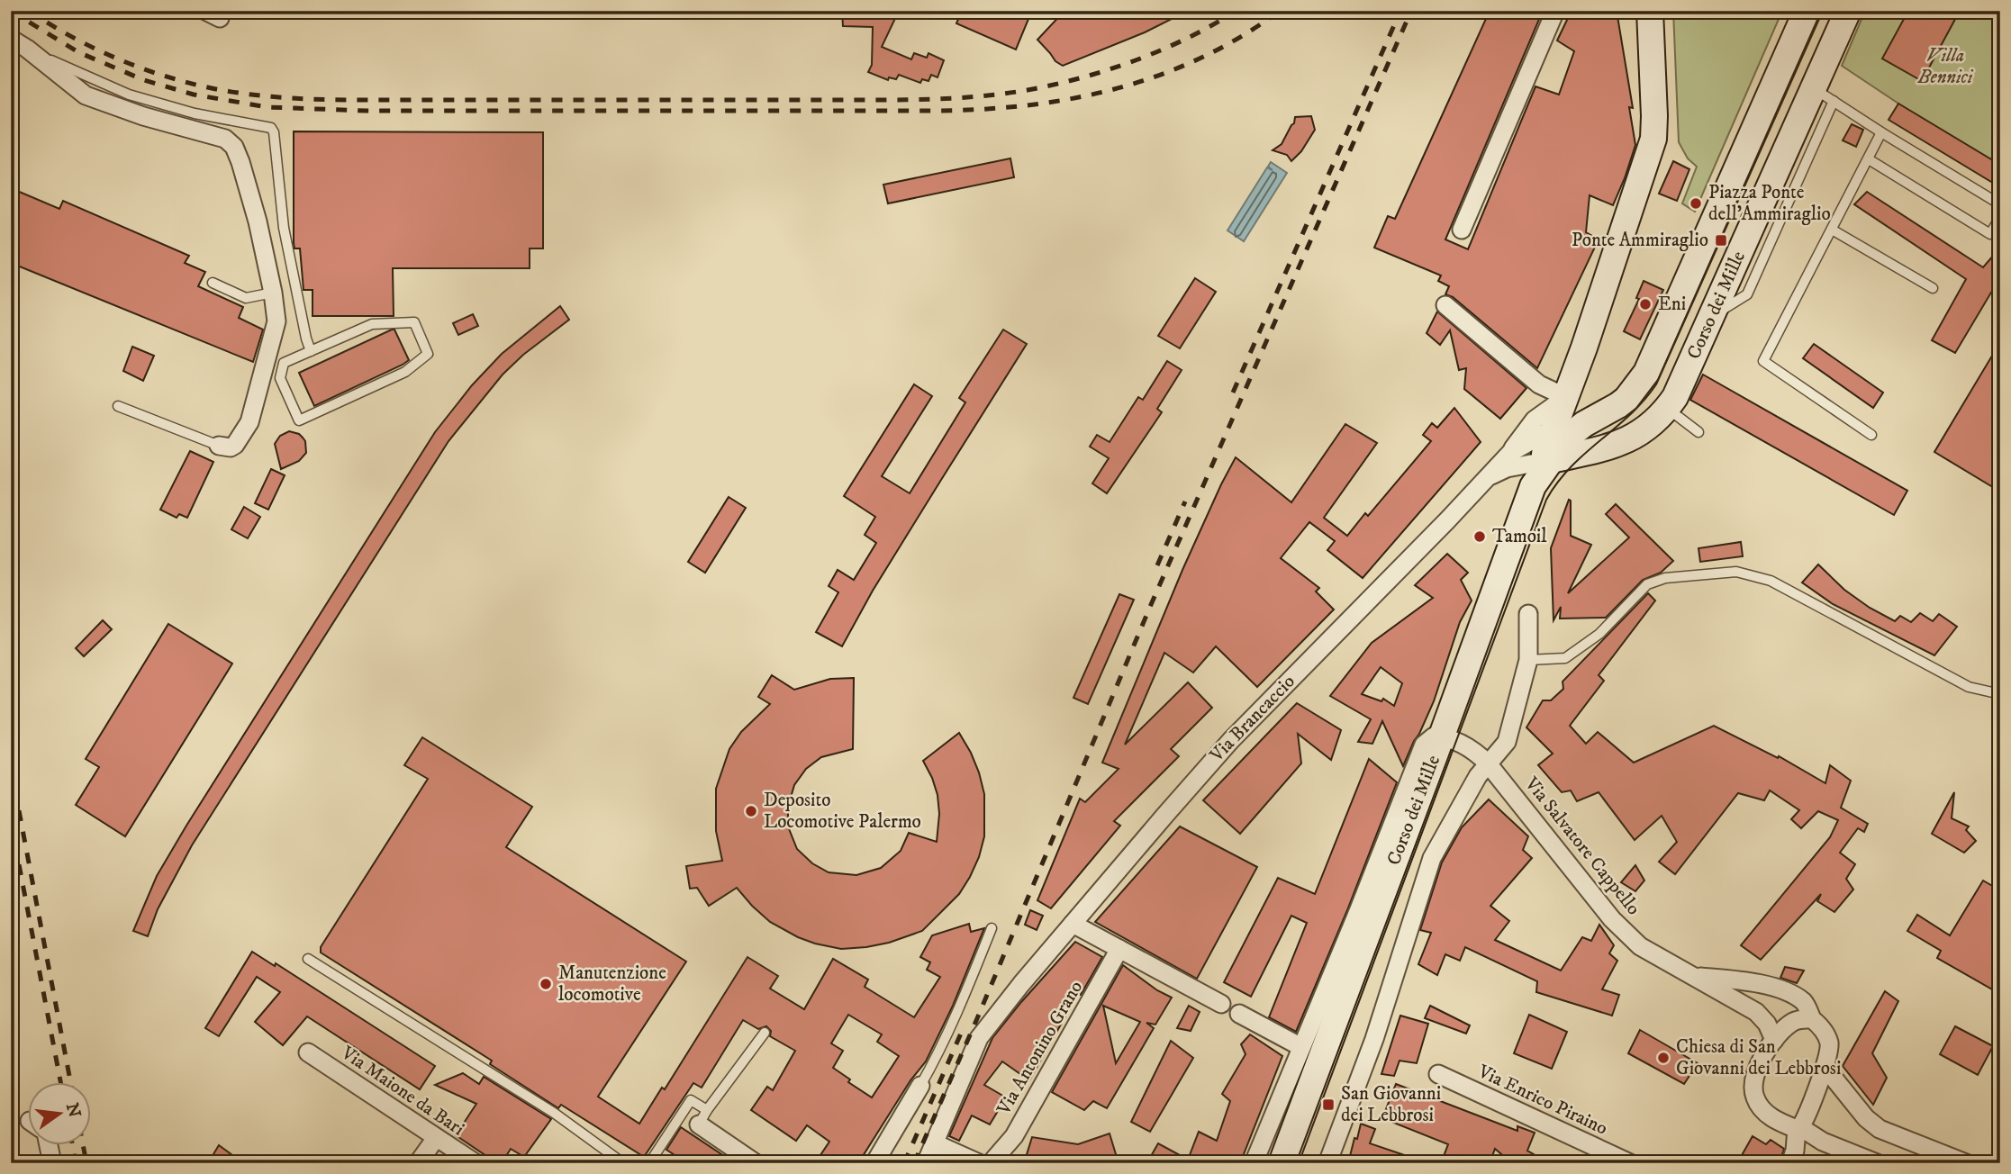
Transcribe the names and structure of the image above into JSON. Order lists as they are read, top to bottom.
{
  "streets": {
    "street": [
      "Corso dei Mille",
      "Via Brancaccio",
      "Via Salvatore Cappello",
      "Via Antonino Grano",
      "Via Maione da Bari",
      "Via Enrico Piraino"
    ]
  },
  "crossings": [
    ["Corso dei Mille", "Via Salvatore Cappello"]
  ],
  "parks": ["Villa Bennici"],
  "places": {
    "other": [
      "Piazza Ponte dell'Ammiraglio",
      "Eni",
      "Tamoil",
      "Deposito Locomotive Palermo",
      "Manutenzione locomotive",
      "Chiesa di San Giovanni dei Lebbrosi"
    ],
    "transit": ["Ponte Ammiraglio", "San Giovanni dei Lebbrosi"]
  },
  "north": "right"
}
